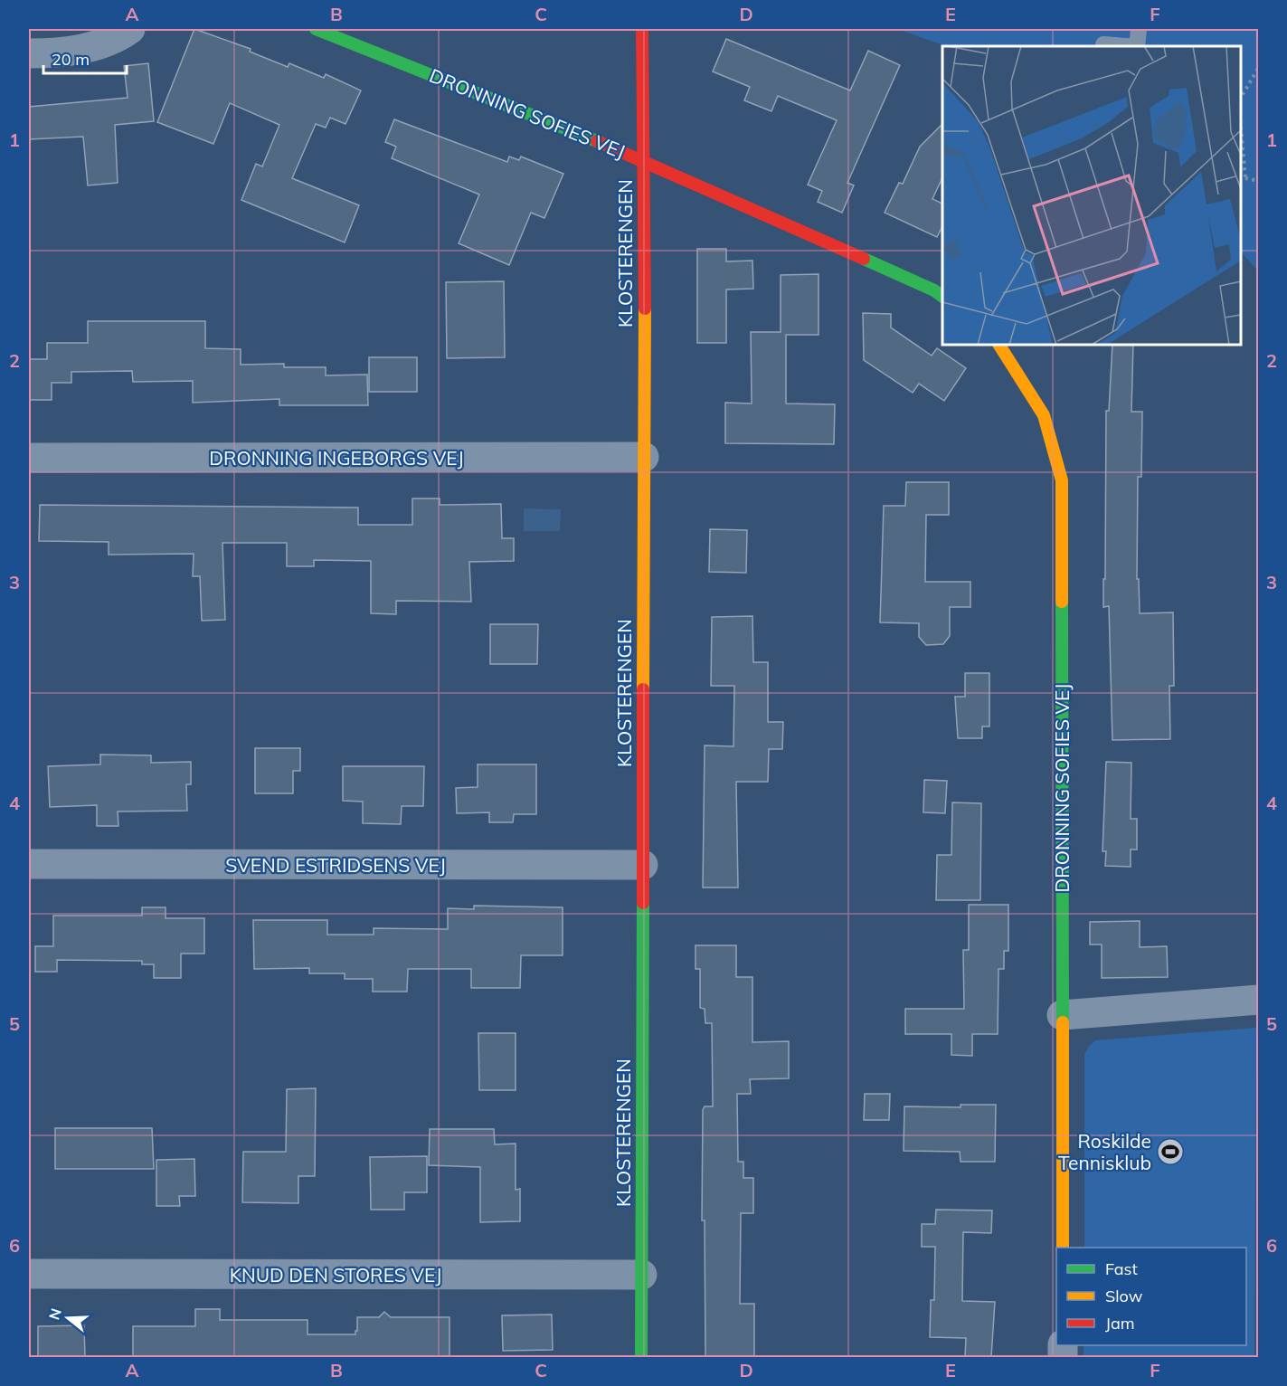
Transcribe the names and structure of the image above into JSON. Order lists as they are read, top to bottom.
{
  "streets": {
    "street": [
      "DRONNING SOFIES VEJ",
      "KLOSTERENGEN",
      "DRONNING INGEBORGS VEJ",
      "SVEND ESTRIDSENS VEJ",
      "KNUD DEN STORES VEJ"
    ]
  },
  "crossings": [
    ["DRONNING SOFIES VEJ", "KLOSTERENGEN"],
    ["KLOSTERENGEN", "DRONNING INGEBORGS VEJ"],
    ["KLOSTERENGEN", "SVEND ESTRIDSENS VEJ"],
    ["KLOSTERENGEN", "KNUD DEN STORES VEJ"]
  ],
  "places": {
    "sports": ["Roskilde Tennisklub"]
  },
  "legend": ["Fast", "Slow", "Jam"],
  "scale_bar": "20 m",
  "north": "left",
  "grid": {
    "columns": [
      "A",
      "B",
      "C",
      "D",
      "E",
      "F"
    ],
    "rows": [
      "1",
      "2",
      "3",
      "4",
      "5",
      "6"
    ]
  }
}
